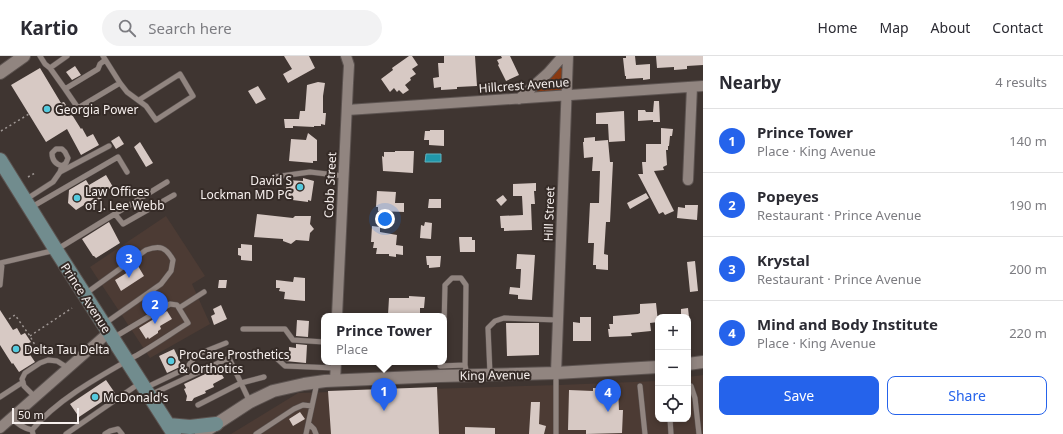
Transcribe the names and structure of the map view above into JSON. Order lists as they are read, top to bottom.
{
  "streets": {
    "main road": ["Prince Avenue"],
    "street": [
      "Hillcrest Avenue",
      "Cobb Street",
      "Hill Street",
      "King Avenue"
    ]
  },
  "crossings": [
    ["Hillcrest Avenue", "Cobb Street"],
    ["Hillcrest Avenue", "Hill Street"],
    ["Hill Street", "King Avenue"]
  ],
  "places": [
    "Georgia Power",
    "David S Lockman MD PC",
    "Law Offices of J. Lee Webb",
    "Delta Tau Delta",
    "ProCare Prosthetics & Orthotics",
    "McDonald's"
  ],
  "scale_bar": "50 m",
  "page": {
    "header": "Kartio",
    "search": "Search here",
    "nav": [
      "Home",
      "Map",
      "About",
      "Contact"
    ],
    "heading": ["Nearby", "4 results"],
    "list": [
      {
        "mark": "1",
        "name": "Prince Tower",
        "note": "Place · King Avenue",
        "value": "140 m"
      },
      {
        "mark": "2",
        "name": "Popeyes",
        "note": "Restaurant · Prince Avenue",
        "value": "190 m"
      },
      {
        "mark": "3",
        "name": "Krystal",
        "note": "Restaurant · Prince Avenue",
        "value": "200 m"
      },
      {
        "mark": "4",
        "name": "Mind and Body Institute",
        "note": "Place · King Avenue",
        "value": "220 m"
      }
    ],
    "pins": [
      "3",
      "2",
      "1",
      "4"
    ],
    "popup": ["Prince Tower", "Place"],
    "map_buttons": ["+", "−"],
    "buttons": ["Save", "Share"],
    "scale": "50 m"
  }
}
